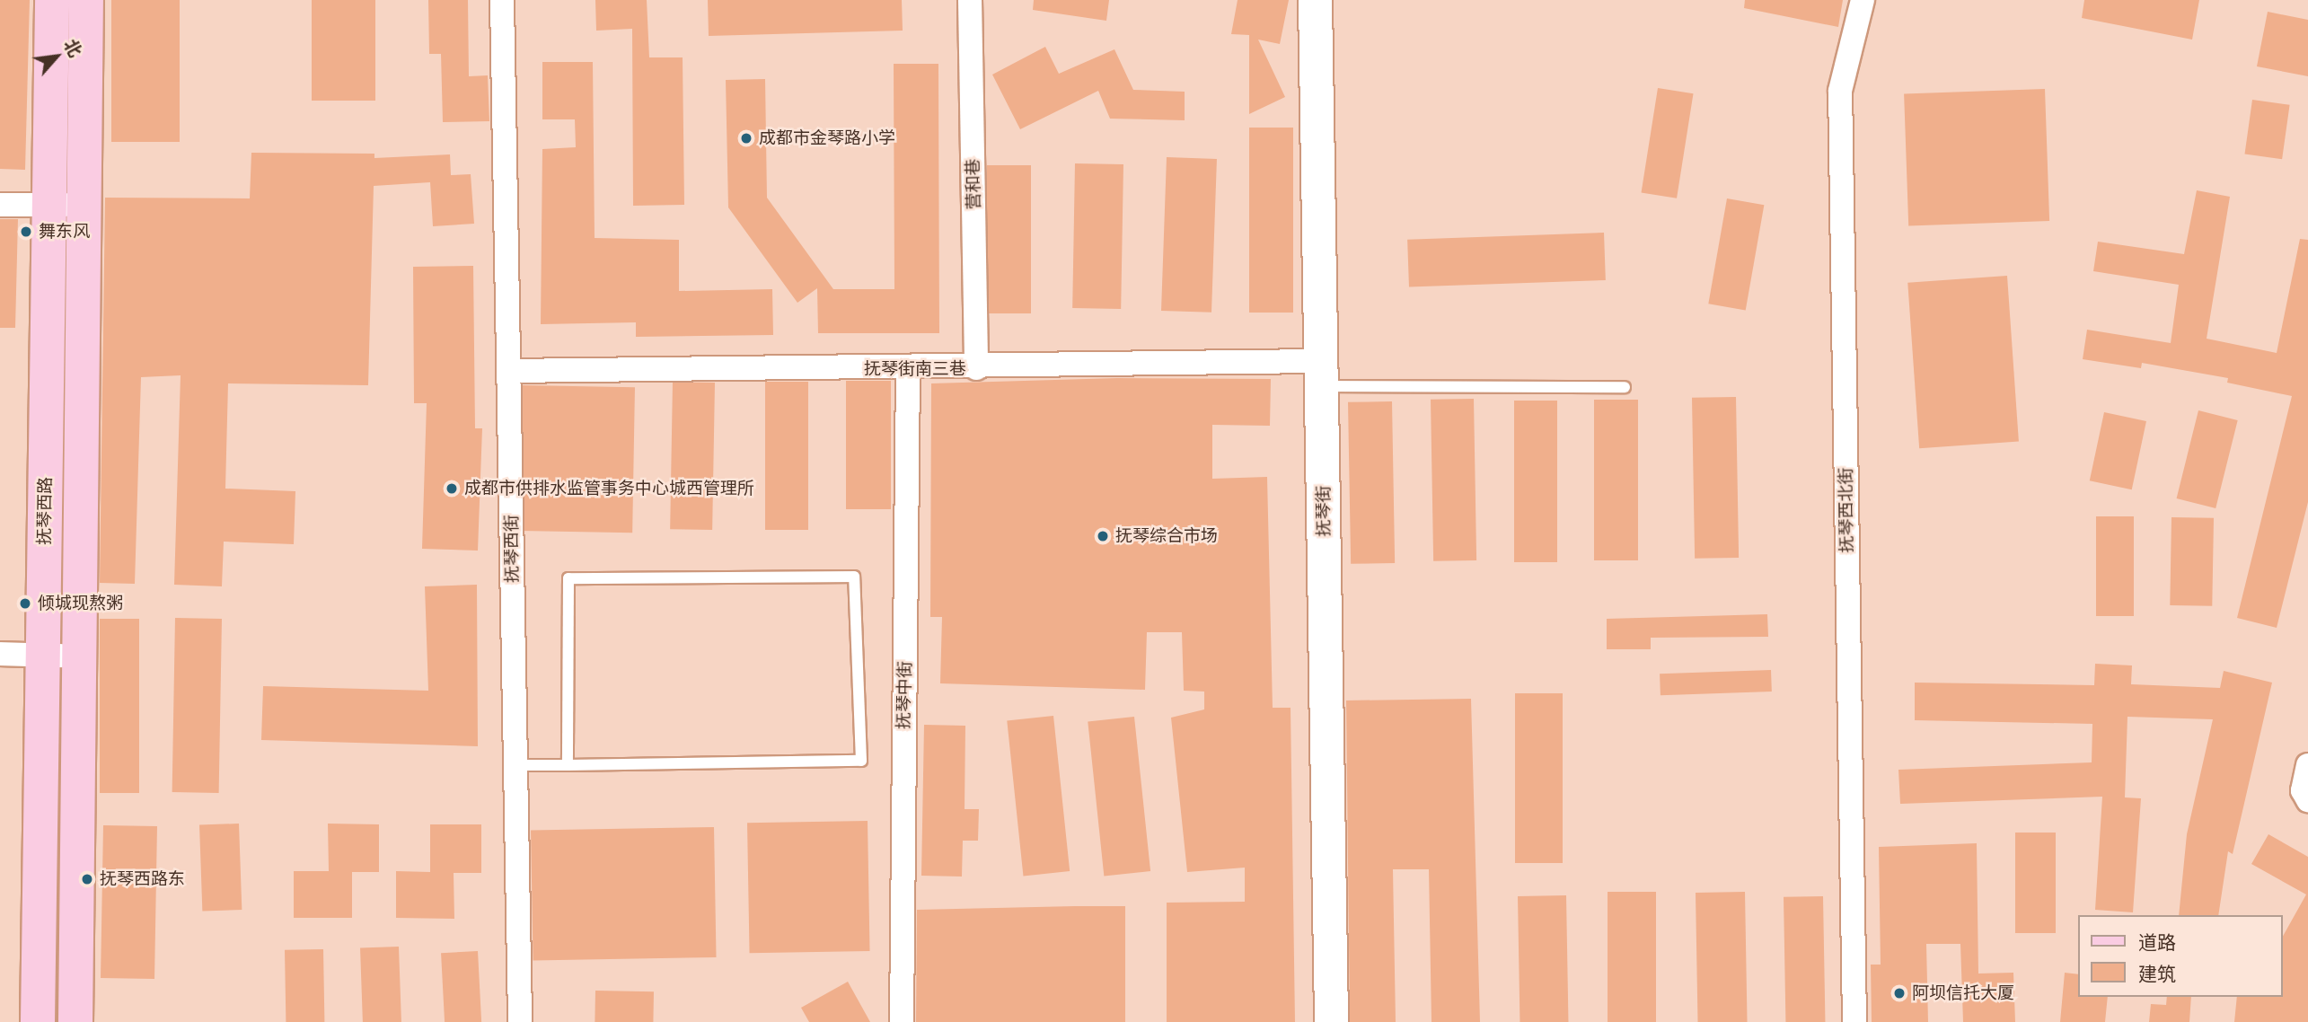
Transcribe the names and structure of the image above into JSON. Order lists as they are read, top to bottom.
{
  "streets": {
    "main road": ["抚琴西路"],
    "street": [
      "营和巷",
      "抚琴街南三巷",
      "抚琴西北街",
      "抚琴街",
      "抚琴西街",
      "抚琴中街"
    ]
  },
  "crossings": [
    ["营和巷", "抚琴街南三巷"],
    ["抚琴街南三巷", "抚琴街"],
    ["抚琴街南三巷", "抚琴西街"],
    ["抚琴街南三巷", "抚琴中街"]
  ],
  "places": [
    "成都市金琴路小学",
    "舞东风",
    "成都市供排水监管事务中心城西管理所",
    "抚琴综合市场",
    "倾城现熬粥",
    "抚琴西路东",
    "阿坝信托大厦"
  ],
  "legend": ["道路", "建筑"],
  "north": "top right"
}
